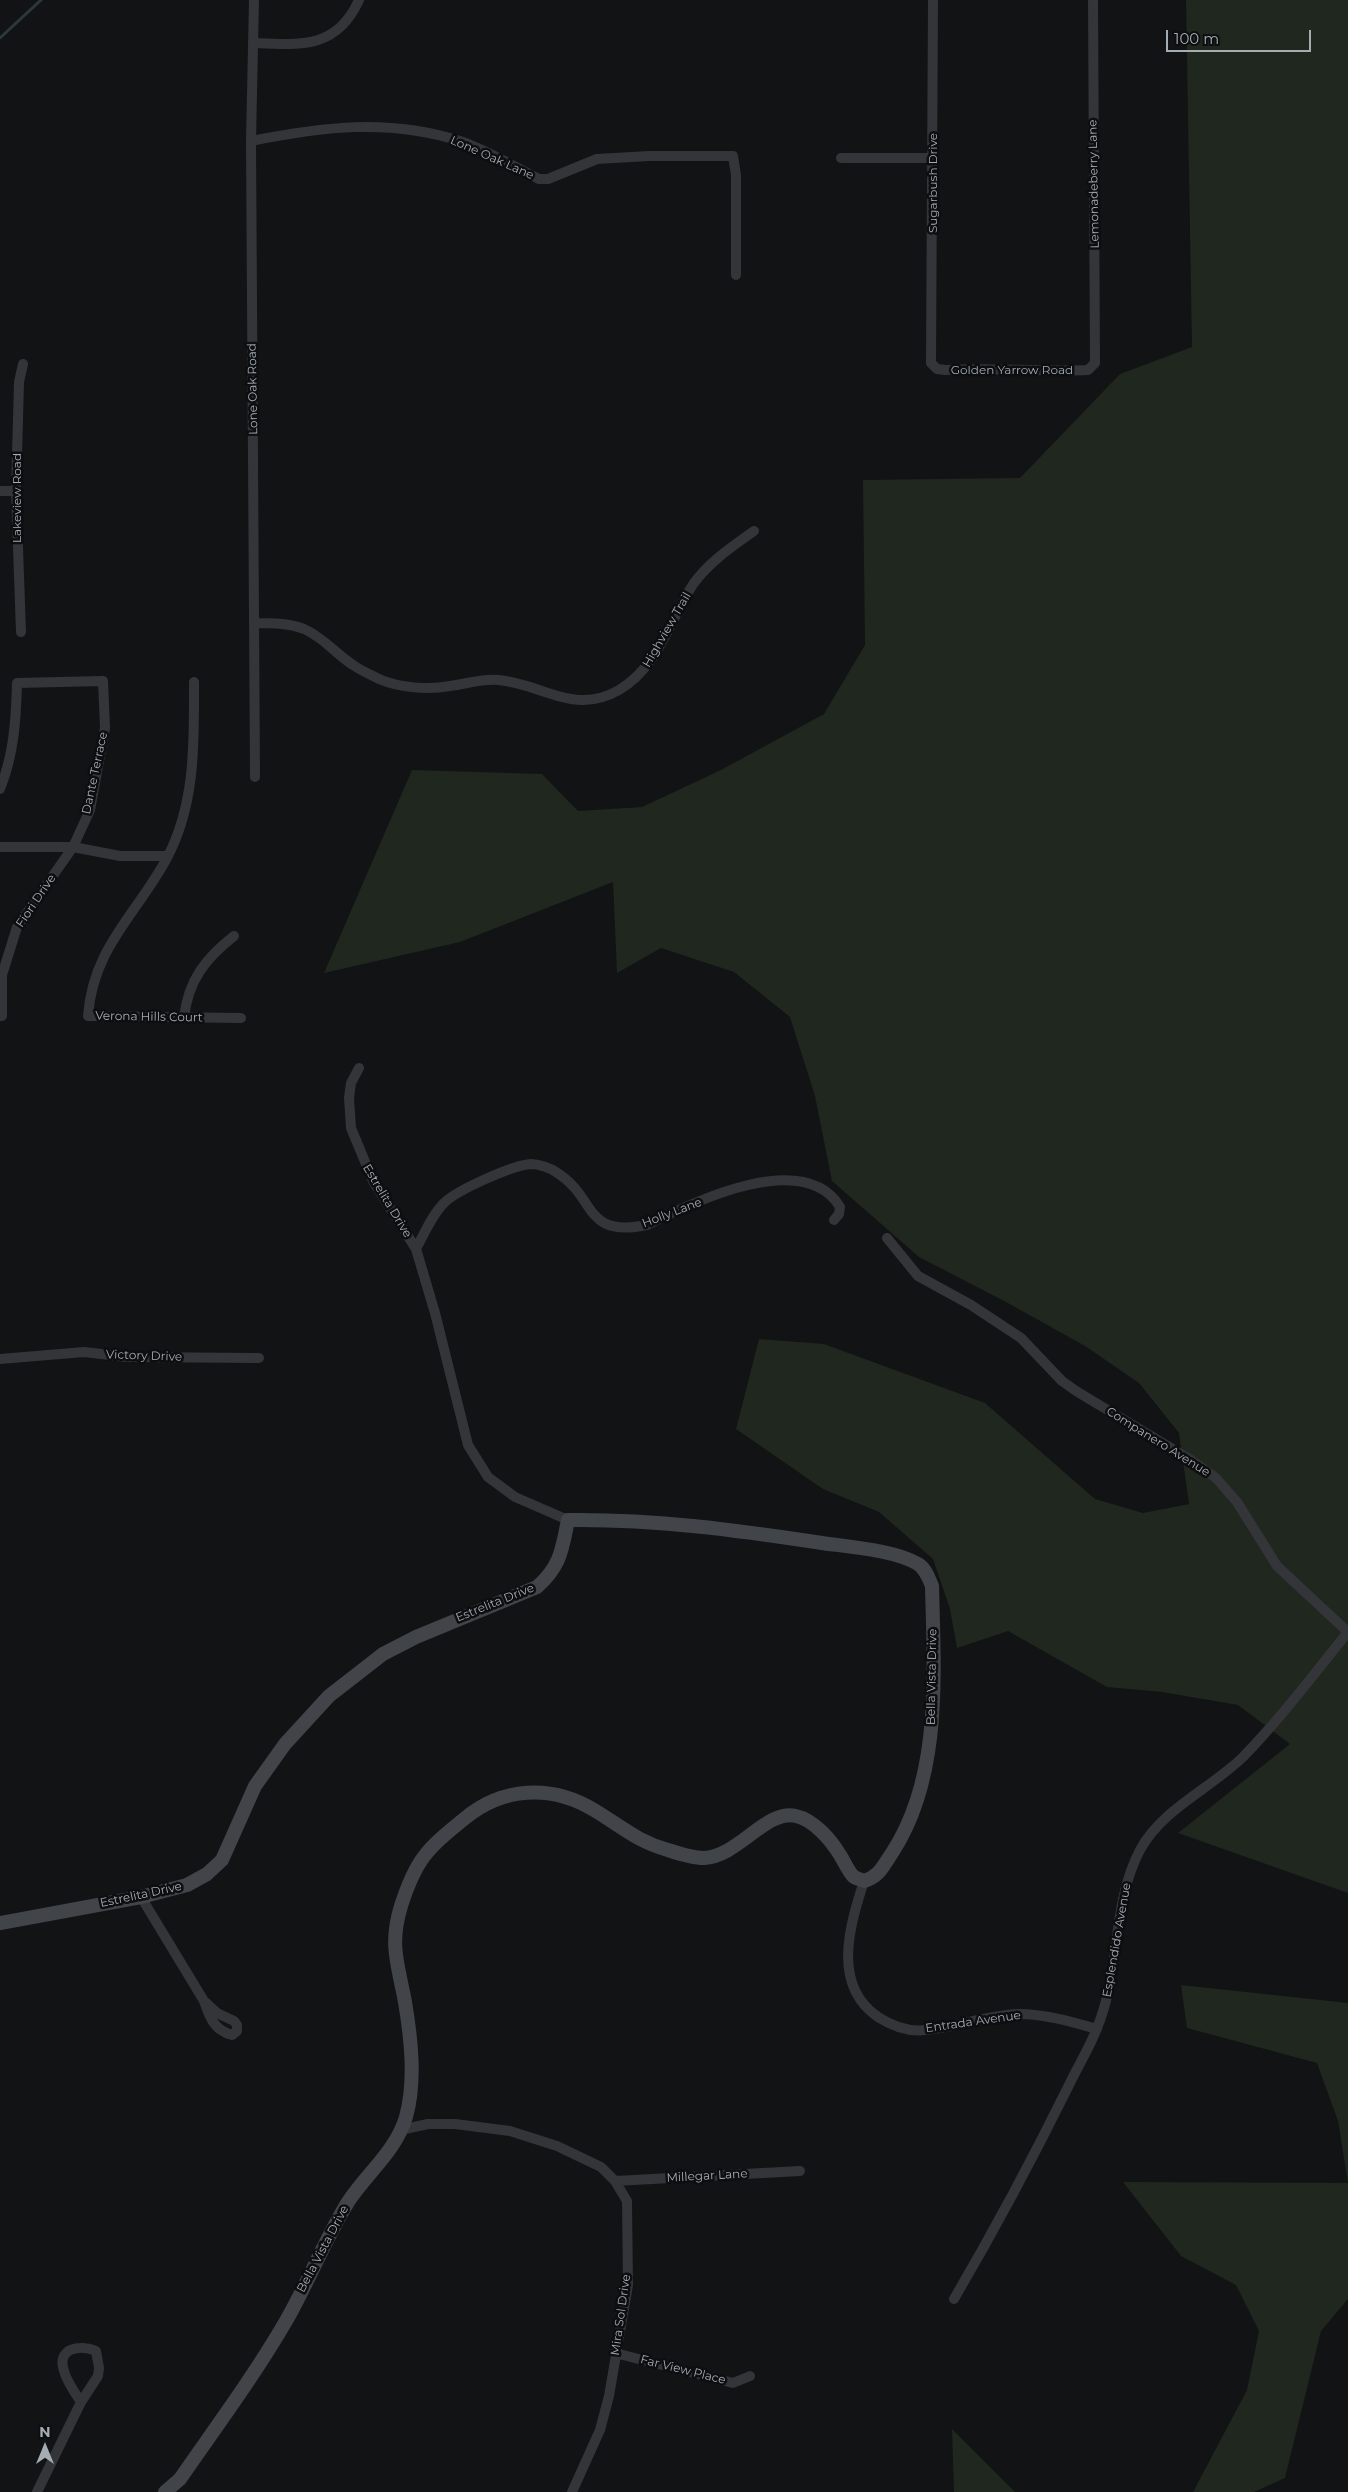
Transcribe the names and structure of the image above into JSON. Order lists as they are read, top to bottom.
{
  "streets": {
    "street": [
      "Lone Oak Lane",
      "Sugarbush Drive",
      "Lemonadeberry Lane",
      "Golden Yarrow Road",
      "Lone Oak Road",
      "Lakeview Road",
      "Highview Trail",
      "Dante Terrace",
      "Fiori Drive",
      "Verona Hills Court",
      "Estrelita Drive",
      "Holly Lane",
      "Victory Drive",
      "Companero Avenue",
      "Bella Vista Drive",
      "Esplendido Avenue",
      "Entrada Avenue",
      "Millegar Lane",
      "Mira Sol Drive",
      "Far View Place"
    ]
  },
  "crossings": [
    ["Lone Oak Lane", "Lone Oak Road"],
    ["Sugarbush Drive", "Golden Yarrow Road"],
    ["Lemonadeberry Lane", "Golden Yarrow Road"],
    ["Lone Oak Road", "Highview Trail"],
    ["Dante Terrace", "Fiori Drive"],
    ["Estrelita Drive", "Holly Lane"],
    ["Estrelita Drive", "Bella Vista Drive"],
    ["Companero Avenue", "Esplendido Avenue"],
    ["Bella Vista Drive", "Entrada Avenue"],
    ["Bella Vista Drive", "Mira Sol Drive"],
    ["Esplendido Avenue", "Entrada Avenue"],
    ["Millegar Lane", "Mira Sol Drive"],
    ["Mira Sol Drive", "Far View Place"]
  ],
  "scale_bar": "100 m",
  "north": "top"
}
